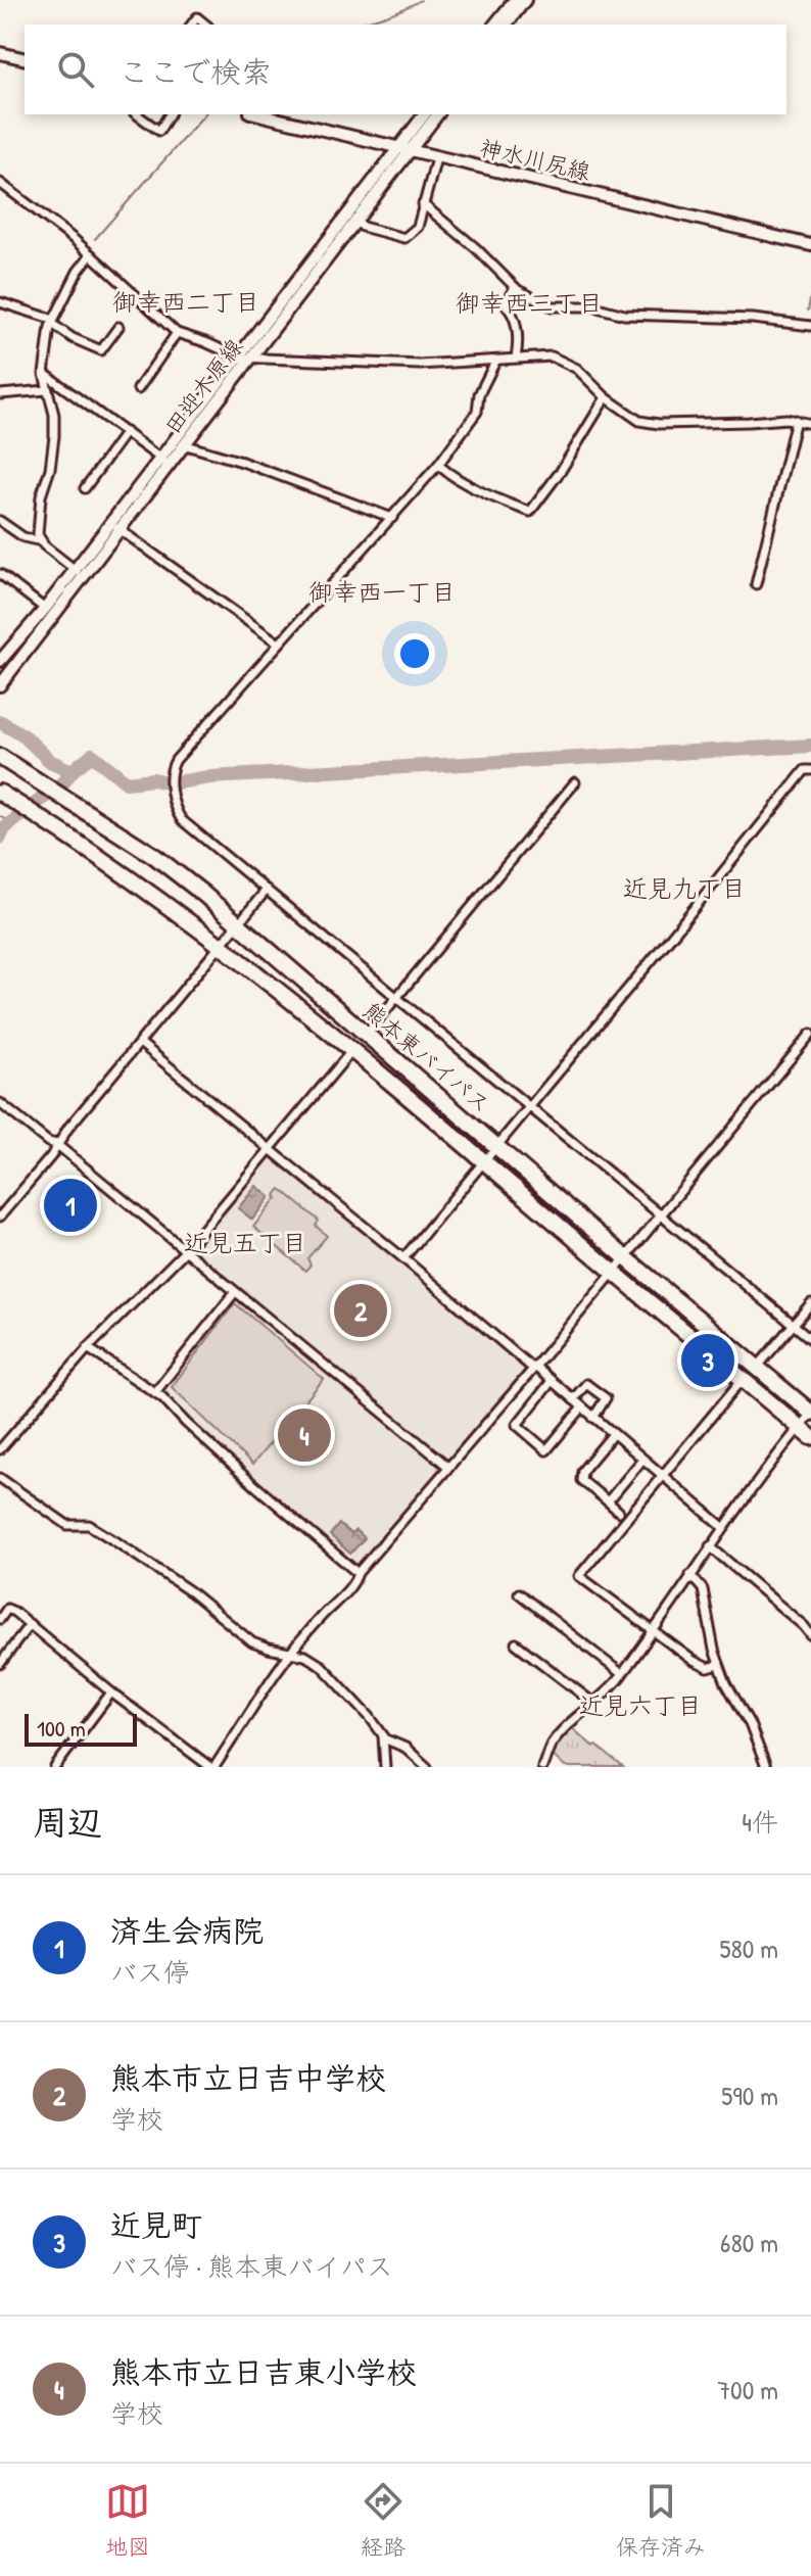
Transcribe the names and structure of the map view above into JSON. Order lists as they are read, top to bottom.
{
  "streets": {
    "highway": ["熊本東バイパス"],
    "main road": ["神水川尻線", "田迎木原線"]
  },
  "crossings": [
    ["神水川尻線", "田迎木原線"]
  ],
  "districts": [
    "御幸西二丁目",
    "御幸西三丁目",
    "御幸西一丁目",
    "近見九丁目",
    "近見五丁目",
    "近見六丁目"
  ],
  "scale_bar": "100 m",
  "page": {
    "search": "ここで検索",
    "pins": [
      "1",
      "2",
      "3",
      "4"
    ],
    "scale": "100 m",
    "heading": ["周辺", "4件"],
    "list": [
      {
        "mark": "1",
        "name": "済生会病院",
        "note": "バス停",
        "value": "580 m"
      },
      {
        "mark": "2",
        "name": "熊本市立日吉中学校",
        "note": "学校",
        "value": "590 m"
      },
      {
        "mark": "3",
        "name": "近見町",
        "note": "バス停 · 熊本東バイパス",
        "value": "680 m"
      },
      {
        "mark": "4",
        "name": "熊本市立日吉東小学校",
        "note": "学校",
        "value": "700 m"
      }
    ],
    "nav": ["地図", "経路", "保存済み"]
  }
}
